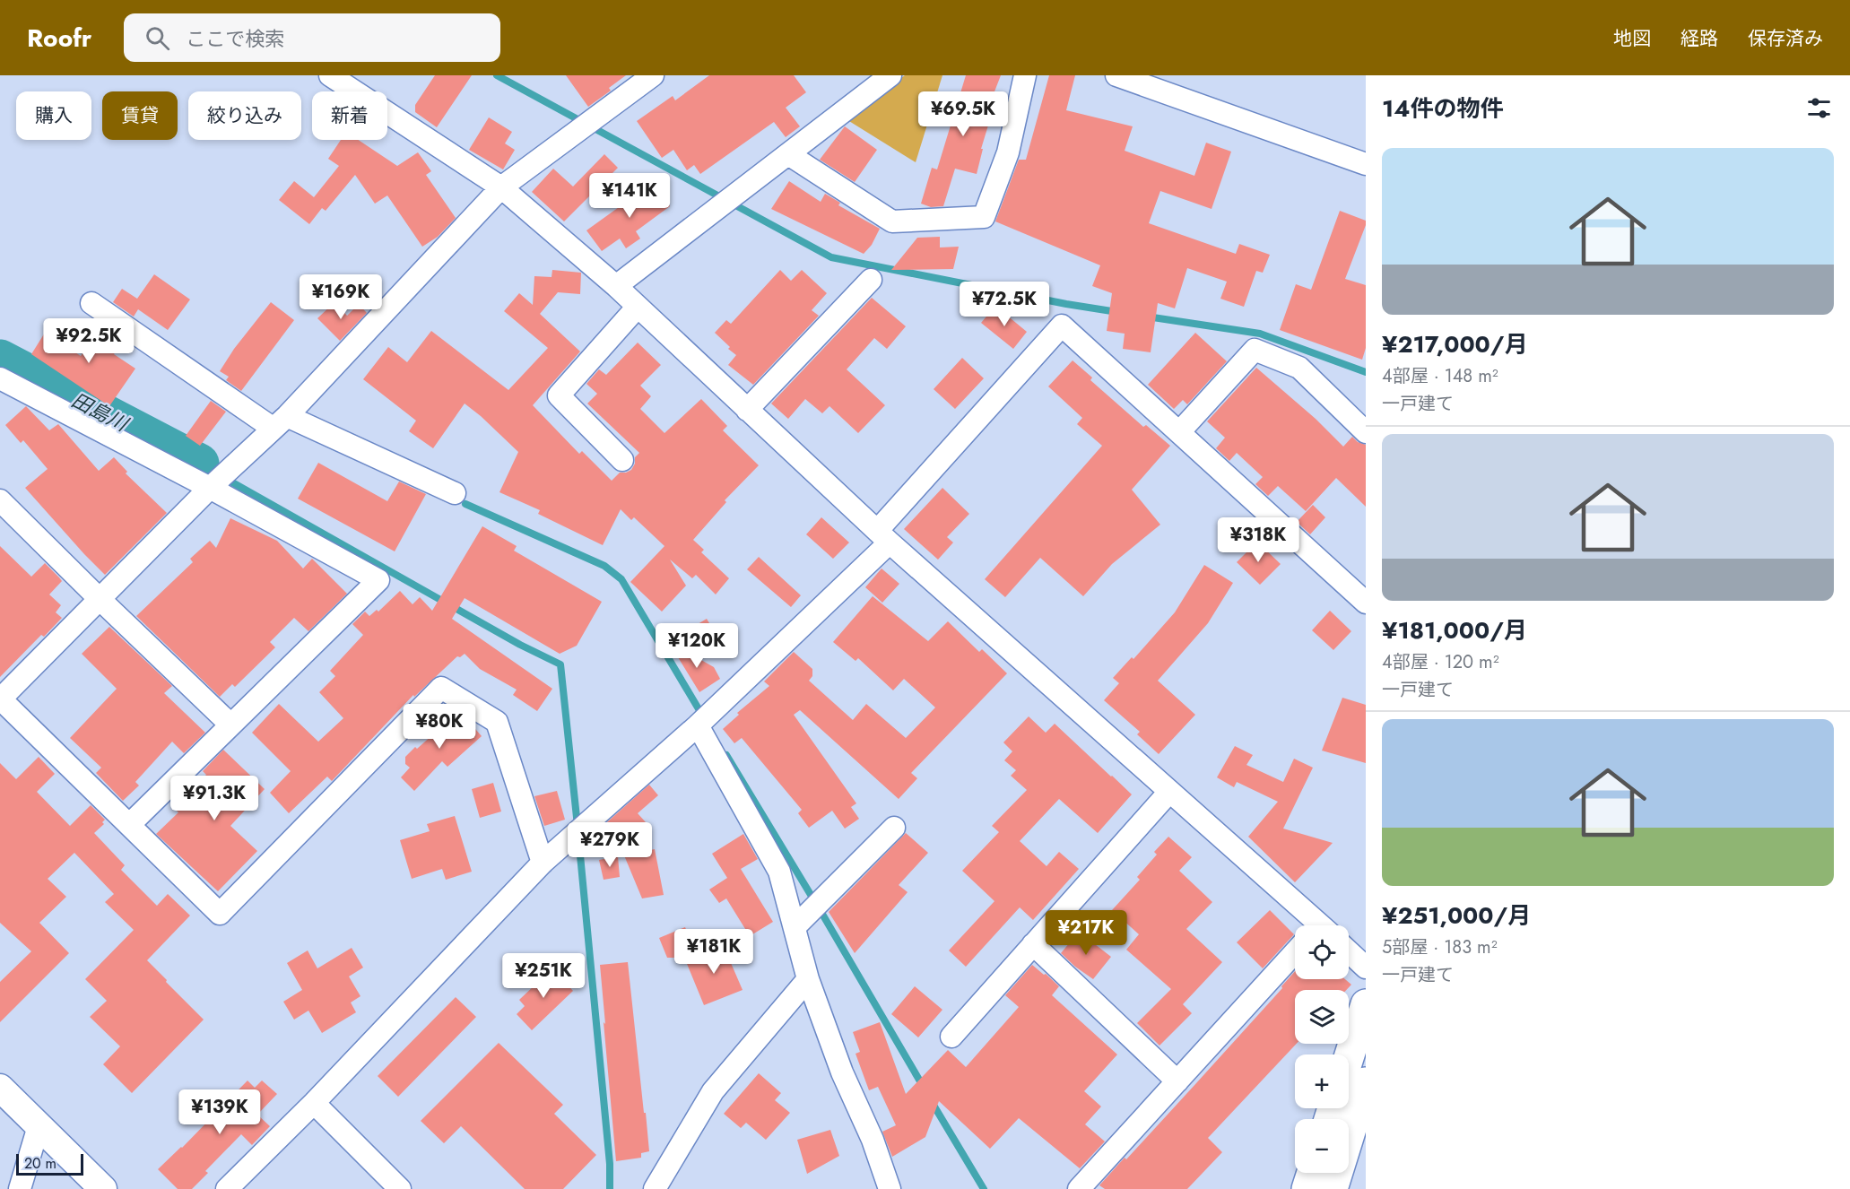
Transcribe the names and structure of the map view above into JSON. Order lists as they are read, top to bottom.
{
  "water": ["田島川"],
  "scale_bar": "20 m",
  "page": {
    "header": "Roofr",
    "search": "ここで検索",
    "nav": ["地図", "経路", "保存済み"],
    "heading": "14件の物件",
    "price": [
      "¥69.5K",
      "¥141K",
      "¥169K",
      "¥72.5K",
      "¥92.5K",
      "¥318K",
      "¥120K",
      "¥80K",
      "¥91.3K",
      "¥279K",
      "¥217K",
      "¥181K",
      "¥251K",
      "¥139K"
    ],
    "chip": [
      "購入",
      "賃貸",
      "絞り込み",
      "新着"
    ],
    "list": [
      {
        "name": "¥217,000/月",
        "note": "4部屋 · 148 m² · 一戸建て"
      },
      {
        "name": "¥181,000/月",
        "note": "4部屋 · 120 m² · 一戸建て"
      },
      {
        "name": "¥251,000/月",
        "note": "5部屋 · 183 m² · 一戸建て"
      }
    ],
    "map_buttons": ["+", "−"],
    "scale": "20 m"
  }
}
